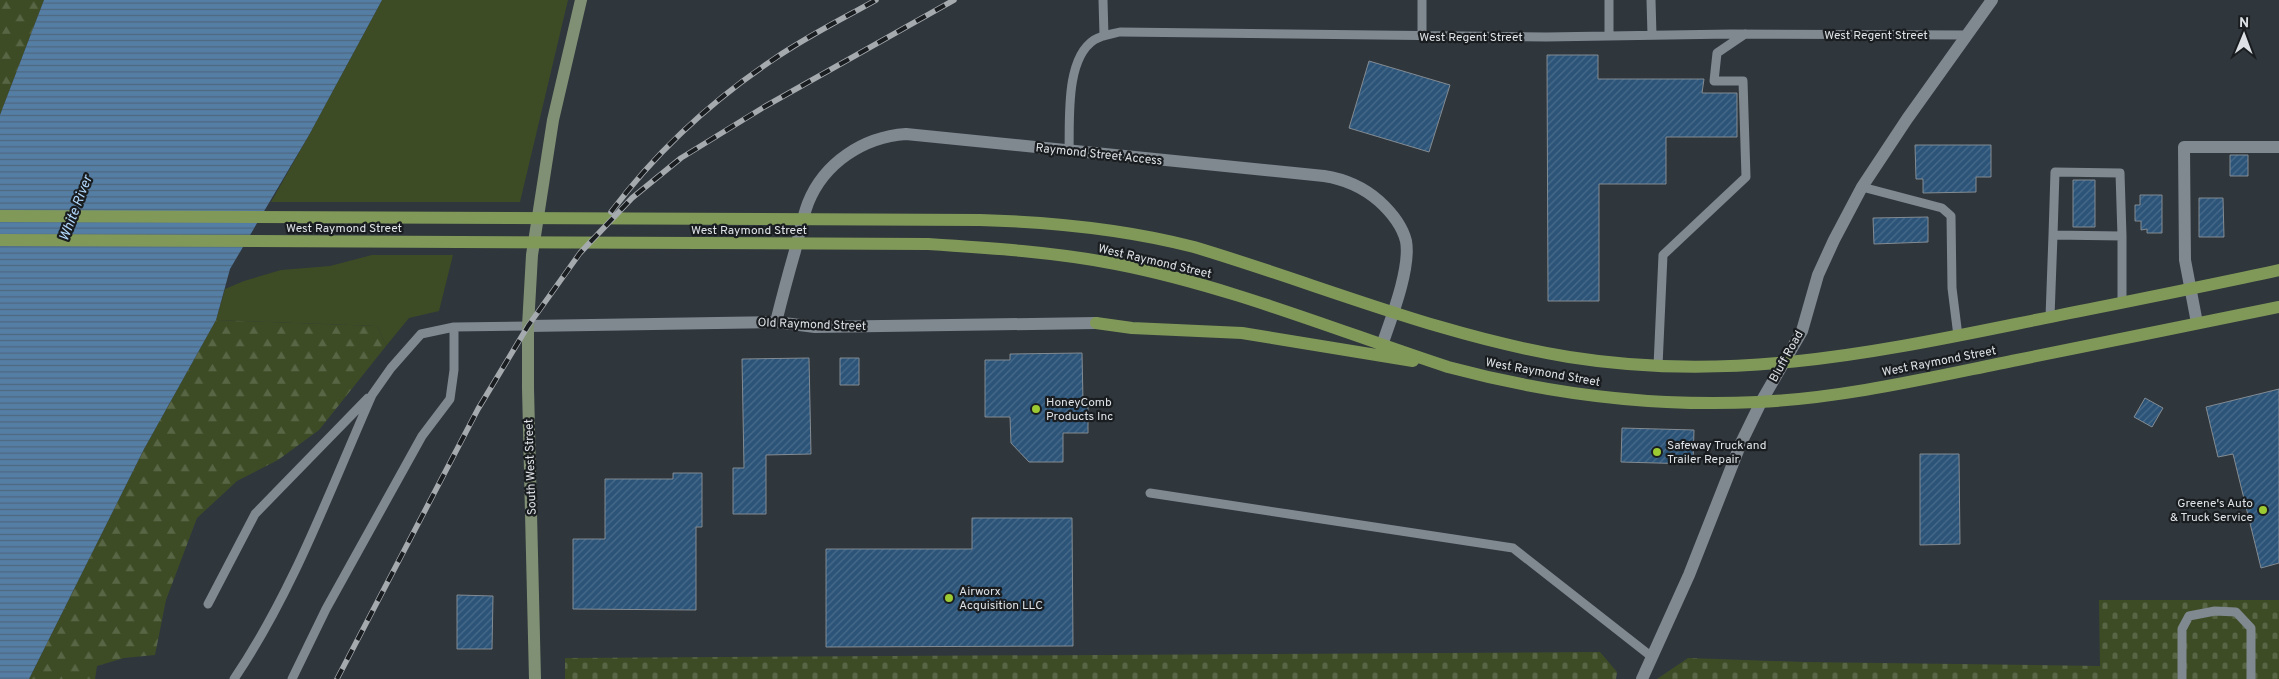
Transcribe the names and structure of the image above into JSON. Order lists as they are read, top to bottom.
{
  "streets": {
    "main road": ["West Raymond Street", "South West Street"],
    "street": ["Raymond Street Access", "Old Raymond Street", "Bluff Road"],
    "lane": ["West Regent Street"]
  },
  "crossings": [
    ["West Regent Street", "Raymond Street Access"],
    ["West Regent Street", "Bluff Road"],
    ["Raymond Street Access", "West Raymond Street"],
    ["Raymond Street Access", "Old Raymond Street"],
    ["West Raymond Street", "Bluff Road"],
    ["Old Raymond Street", "South West Street"]
  ],
  "water": ["White River"],
  "places": [
    "HoneyComb Products Inc",
    "Safeway Truck and Trailer Repair",
    "Greene's Auto & Truck Service",
    "Airworx Acquisition LLC"
  ],
  "north": "top"
}
